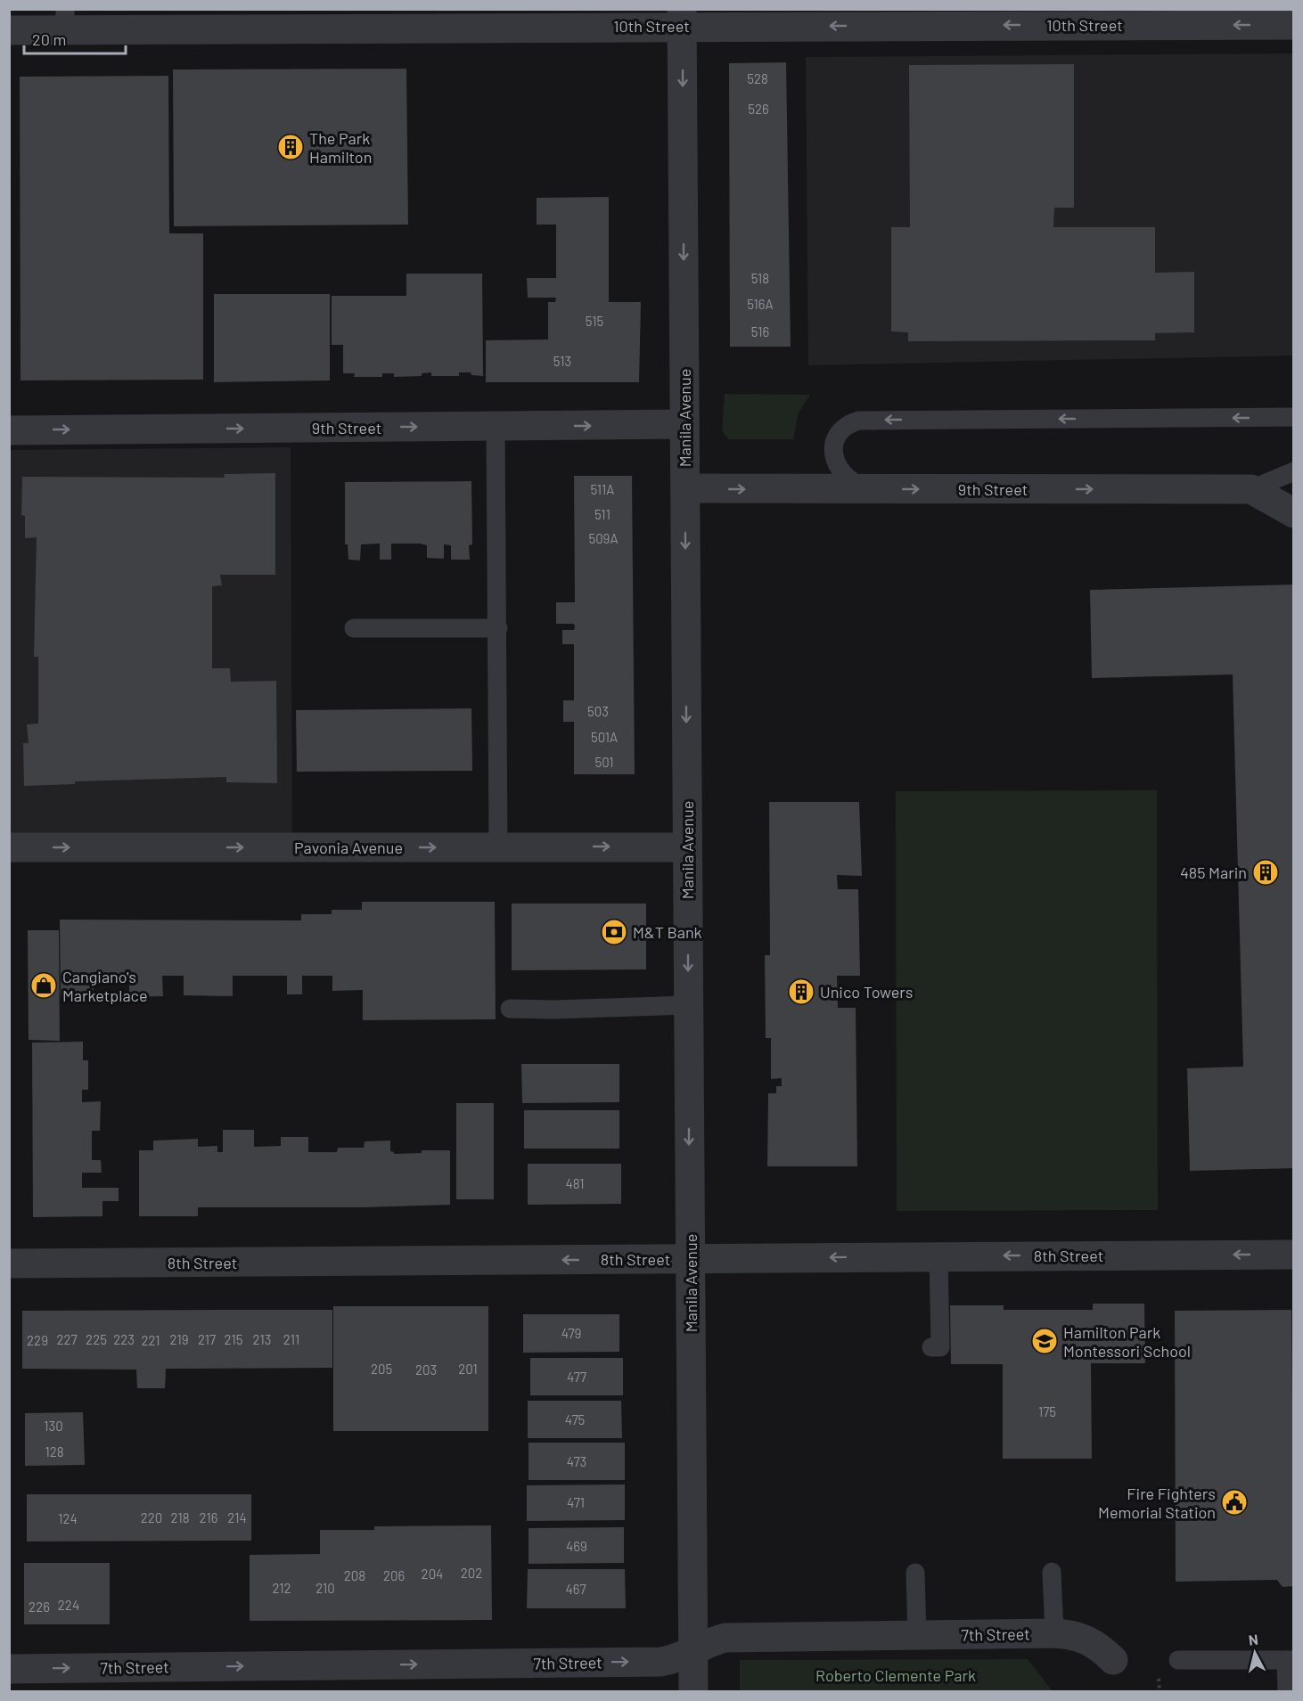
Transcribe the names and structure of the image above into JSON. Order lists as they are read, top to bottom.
{
  "streets": {
    "street": [
      "10th Street",
      "Manila Avenue",
      "9th Street",
      "Pavonia Avenue",
      "8th Street",
      "7th Street"
    ]
  },
  "crossings": [
    ["10th Street", "Manila Avenue"],
    ["Manila Avenue", "9th Street"],
    ["Manila Avenue", "Pavonia Avenue"],
    ["Manila Avenue", "8th Street"],
    ["Manila Avenue", "7th Street"]
  ],
  "one_way": [
    "10th Street",
    "Manila Avenue",
    "9th Street",
    "Pavonia Avenue",
    "8th Street",
    "7th Street"
  ],
  "parks": ["Roberto Clemente Park"],
  "places": {
    "building": ["The Park Hamilton", "485 Marin", "Unico Towers"],
    "bank": ["M&T Bank"],
    "shop": ["Cangiano's Marketplace"],
    "school or university": ["Hamilton Park Montessori School"],
    "public building": ["Fire Fighters Memorial Station"]
  },
  "house_numbers": [
    "528",
    "526",
    "518",
    "516A",
    "515",
    "516",
    "513",
    "511A",
    "511",
    "509A",
    "503",
    "501A",
    "501",
    "481",
    "479",
    "227",
    "225",
    "223",
    "219",
    "217",
    "215",
    "213",
    "211",
    "229",
    "221",
    "205",
    "201",
    "203",
    "477",
    "175",
    "475",
    "130",
    "128",
    "473",
    "471",
    "220",
    "218",
    "216",
    "214",
    "124",
    "469",
    "202",
    "204",
    "208",
    "206",
    "212",
    "210",
    "467",
    "224",
    "226"
  ],
  "scale_bar": "20 m",
  "north": "top"
}
